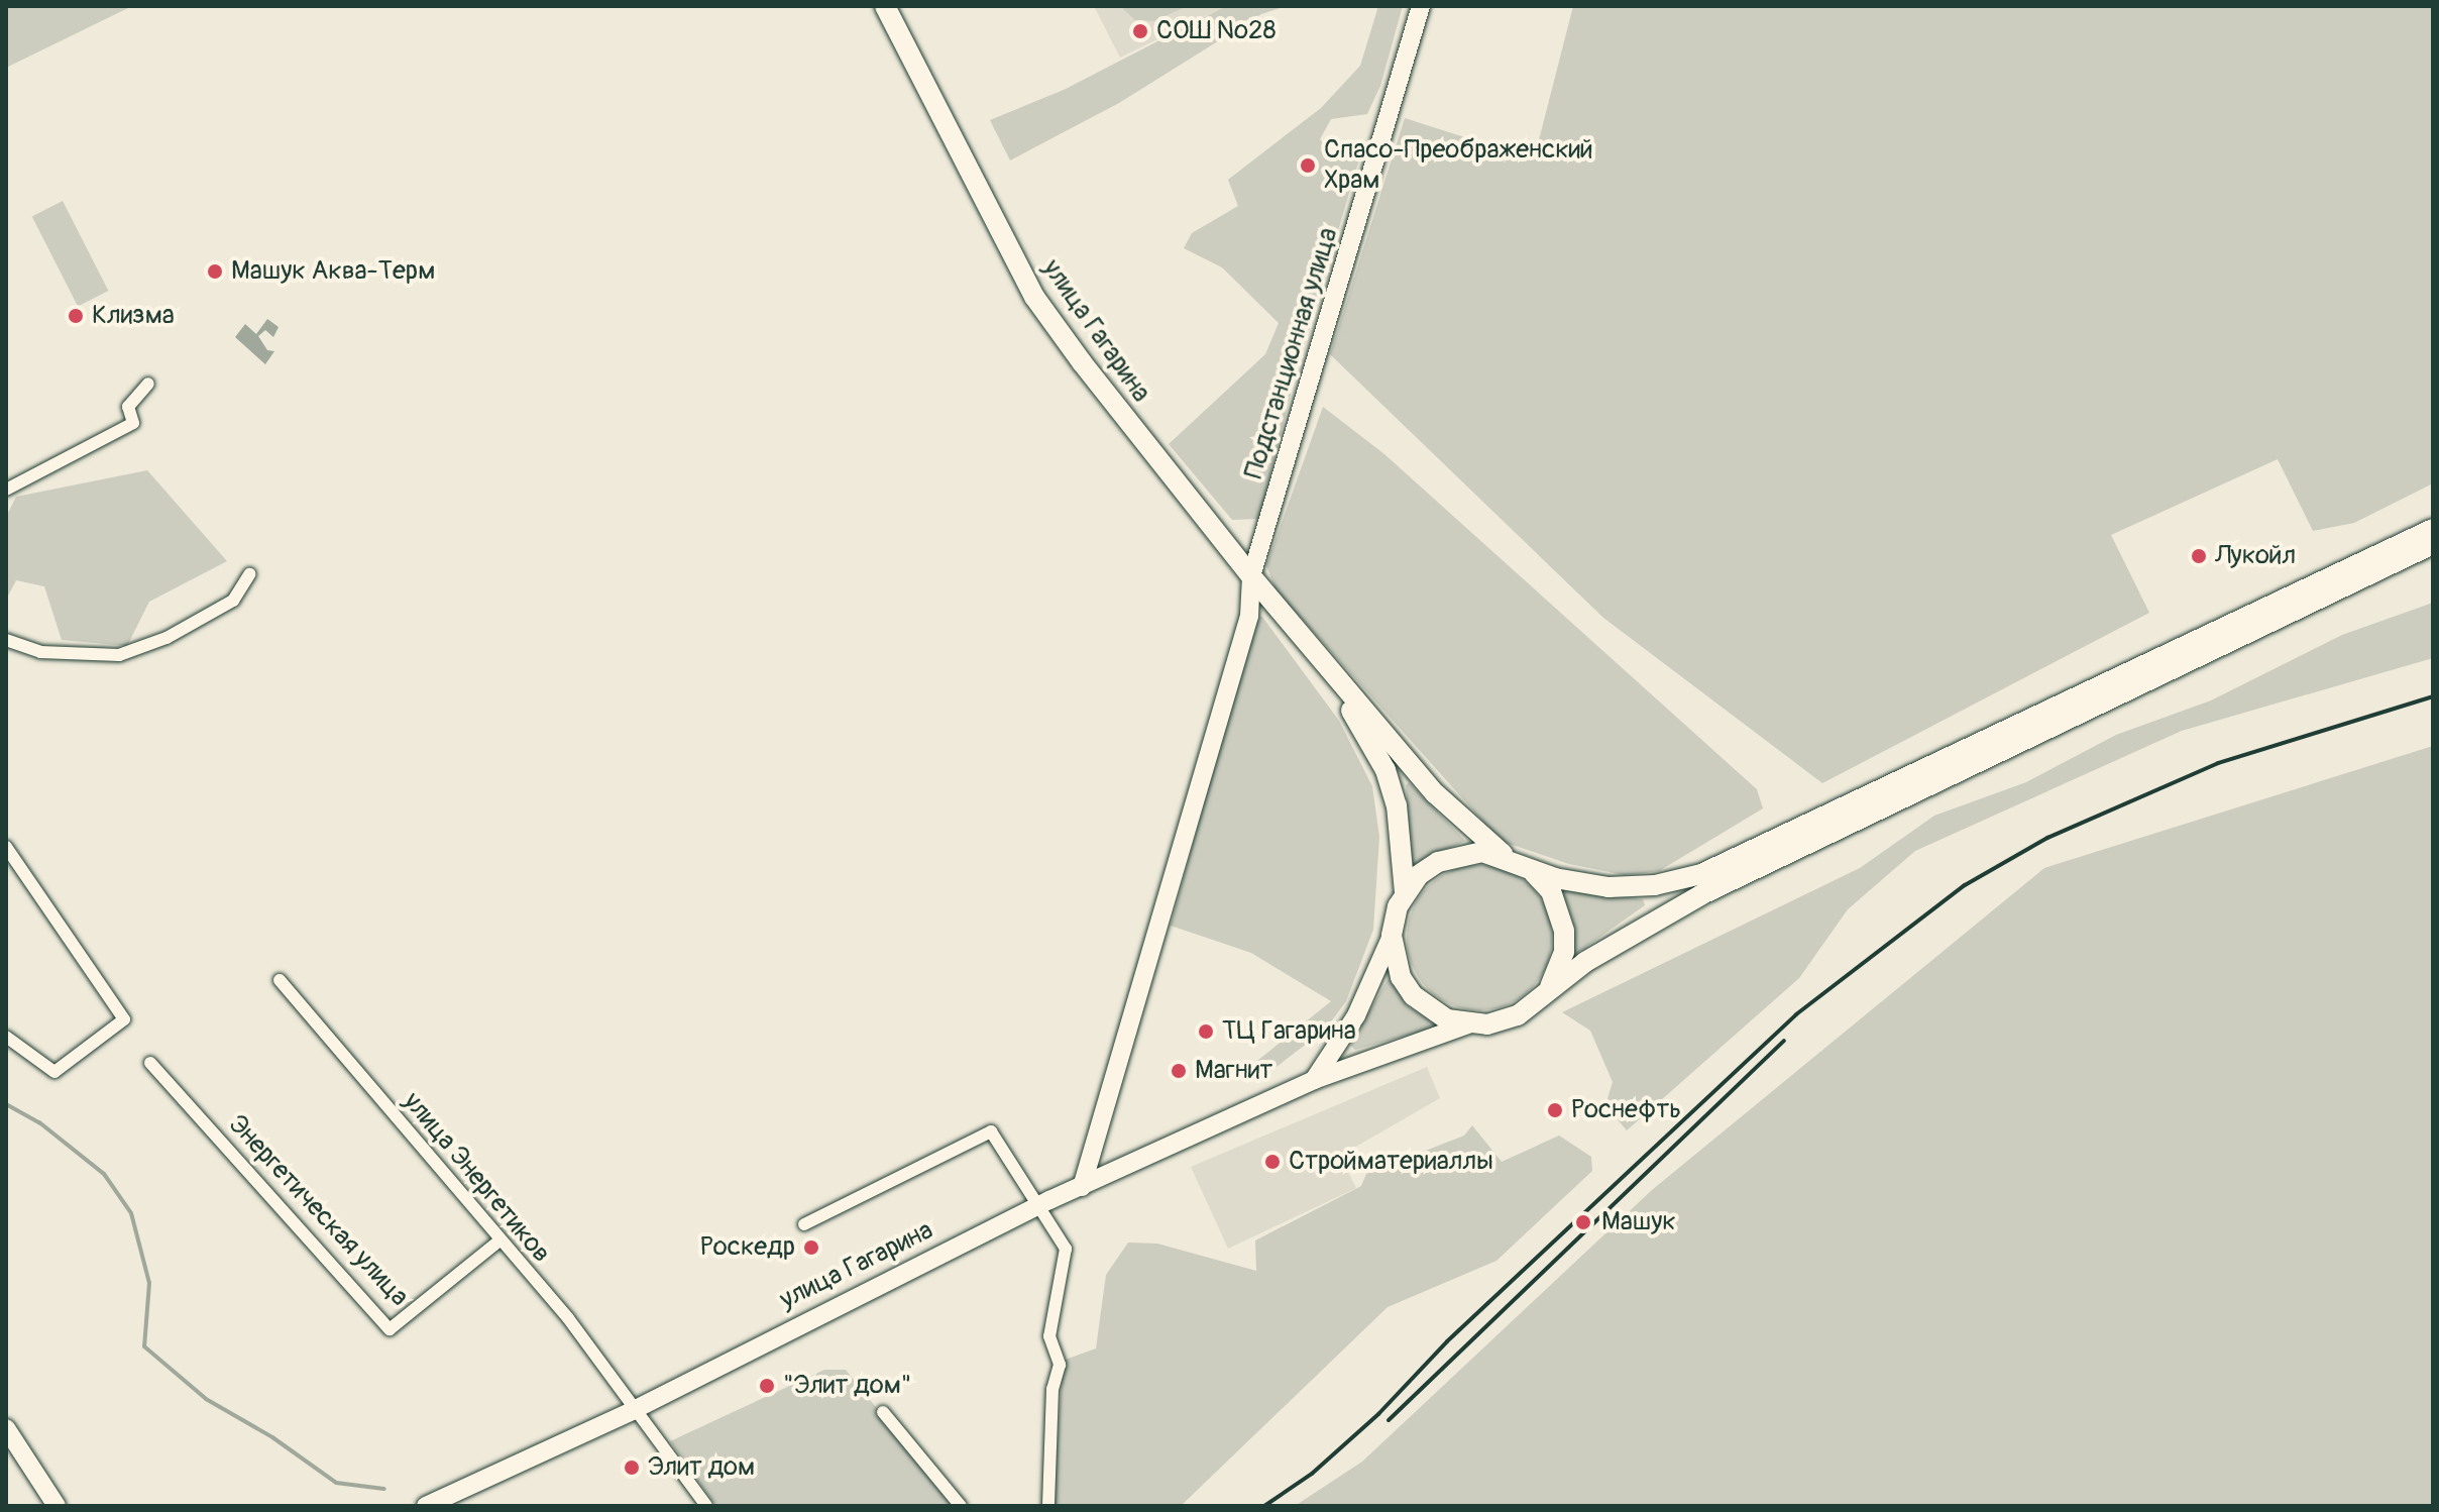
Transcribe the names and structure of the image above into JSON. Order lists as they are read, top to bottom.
{
  "streets": {
    "main road": ["улица Гагарина"],
    "street": ["Подстанционная улица", "улица Энергетиков", "Энергетическая улица"]
  },
  "crossings": [
    ["улица Гагарина", "Подстанционная улица"],
    ["улица Гагарина", "улица Энергетиков"],
    ["улица Энергетиков", "Энергетическая улица"]
  ],
  "places": [
    "СОШ №28",
    "Спасо-Преображенский Храм",
    "Машук Аква-Терм",
    "Клизма",
    "Лукойл",
    "ТЦ Гагарина",
    "Магнит",
    "Роснефть",
    "Стройматериаллы",
    "Машук",
    "Роскедр",
    "\"Элит дом\"",
    "Элит дом"
  ]
}
